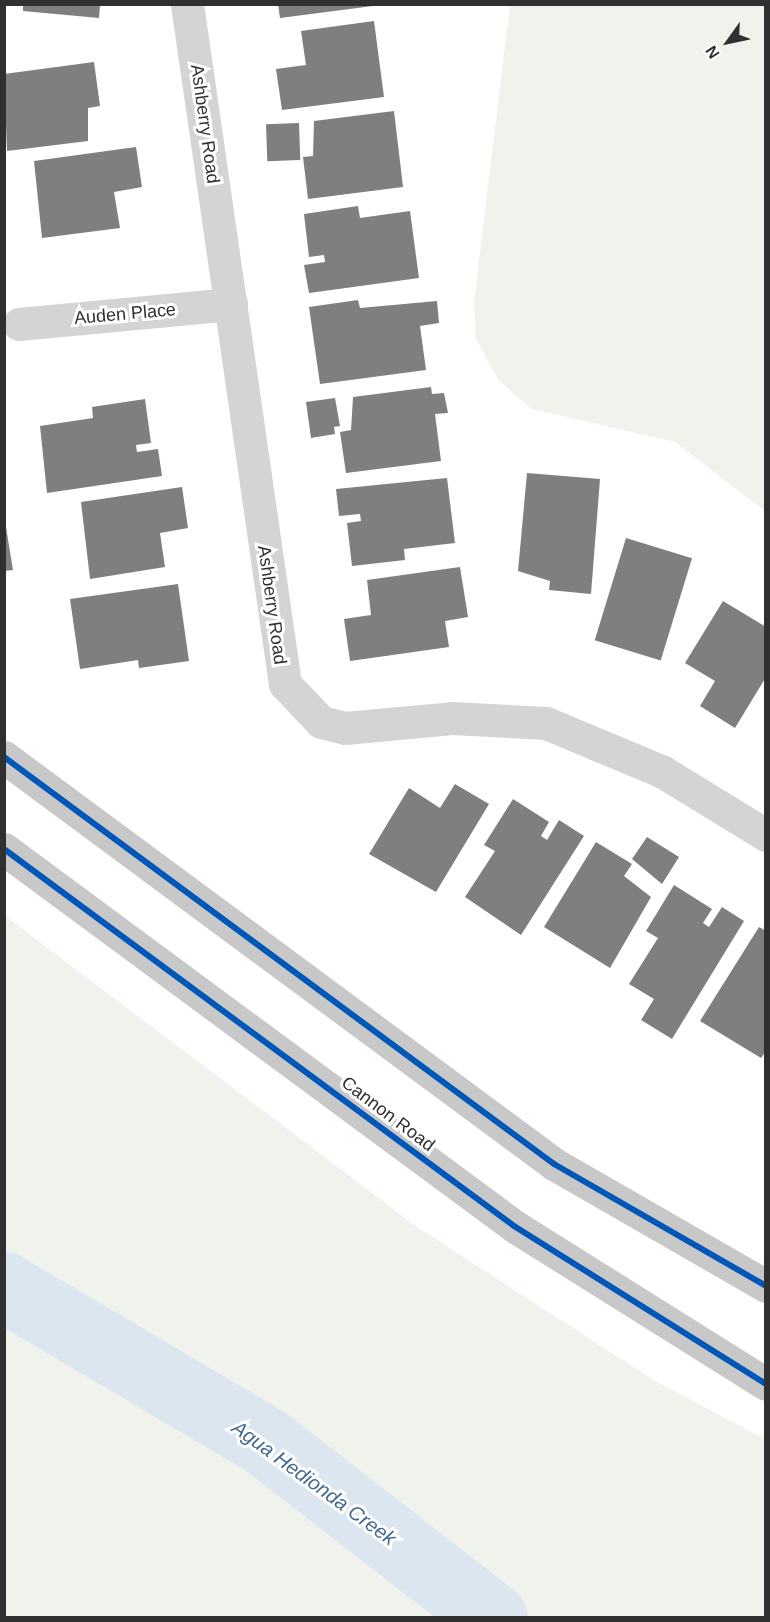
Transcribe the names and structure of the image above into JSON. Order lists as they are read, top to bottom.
{
  "streets": {
    "main road": ["Cannon Road"],
    "street": ["Ashberry Road", "Auden Place"]
  },
  "crossings": [
    ["Ashberry Road", "Auden Place"]
  ],
  "water": ["Agua Hedionda Creek"],
  "north": "bottom left"
}
